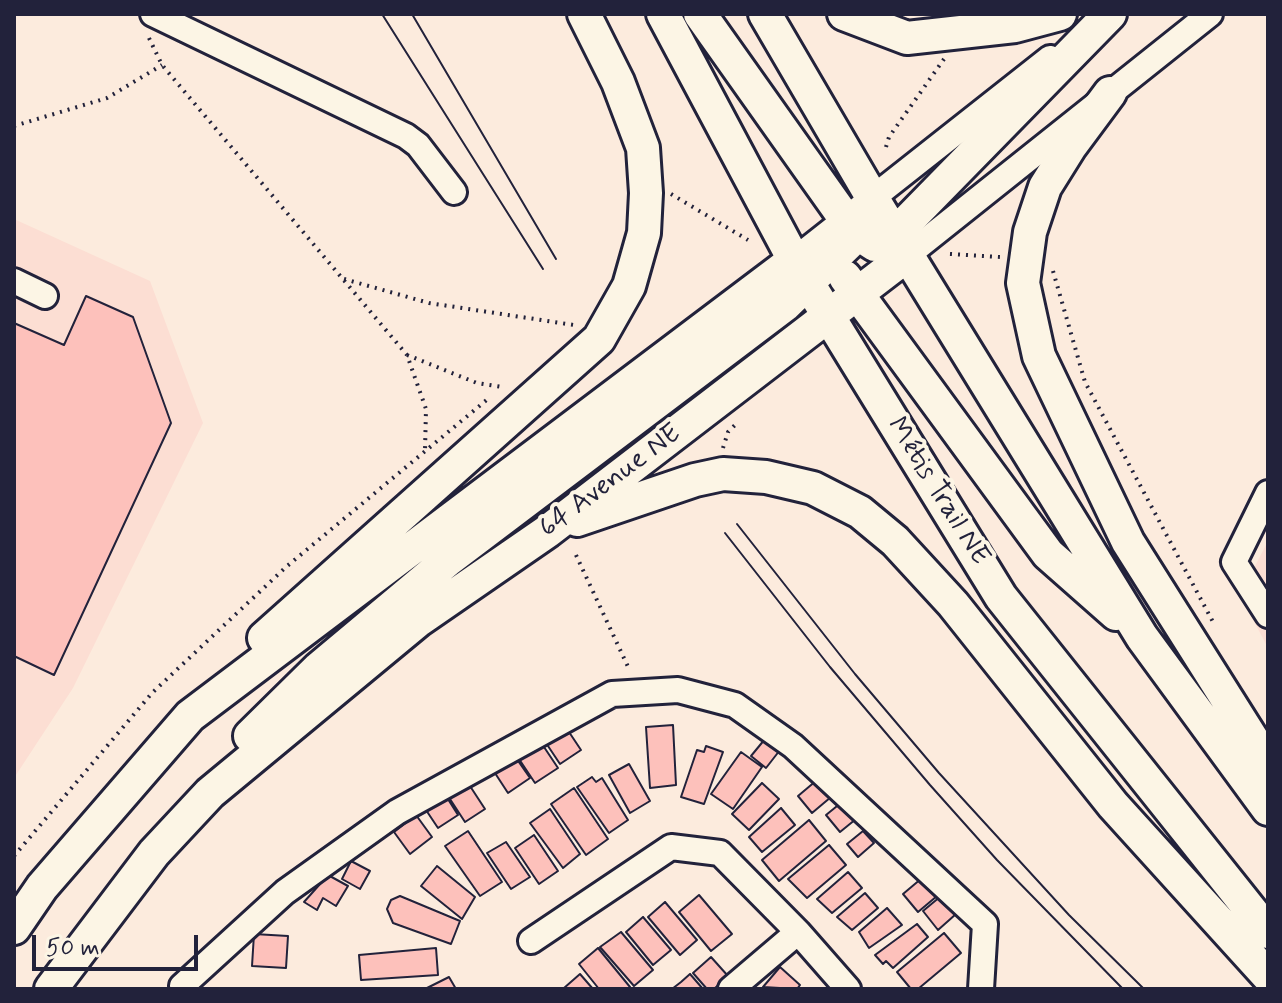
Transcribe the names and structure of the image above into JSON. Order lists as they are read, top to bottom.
{
  "streets": {
    "main road": ["64 Avenue NE", "Métis Trail NE"]
  },
  "crossings": [
    ["64 Avenue NE", "Métis Trail NE"]
  ],
  "scale_bar": "50 m"
}
